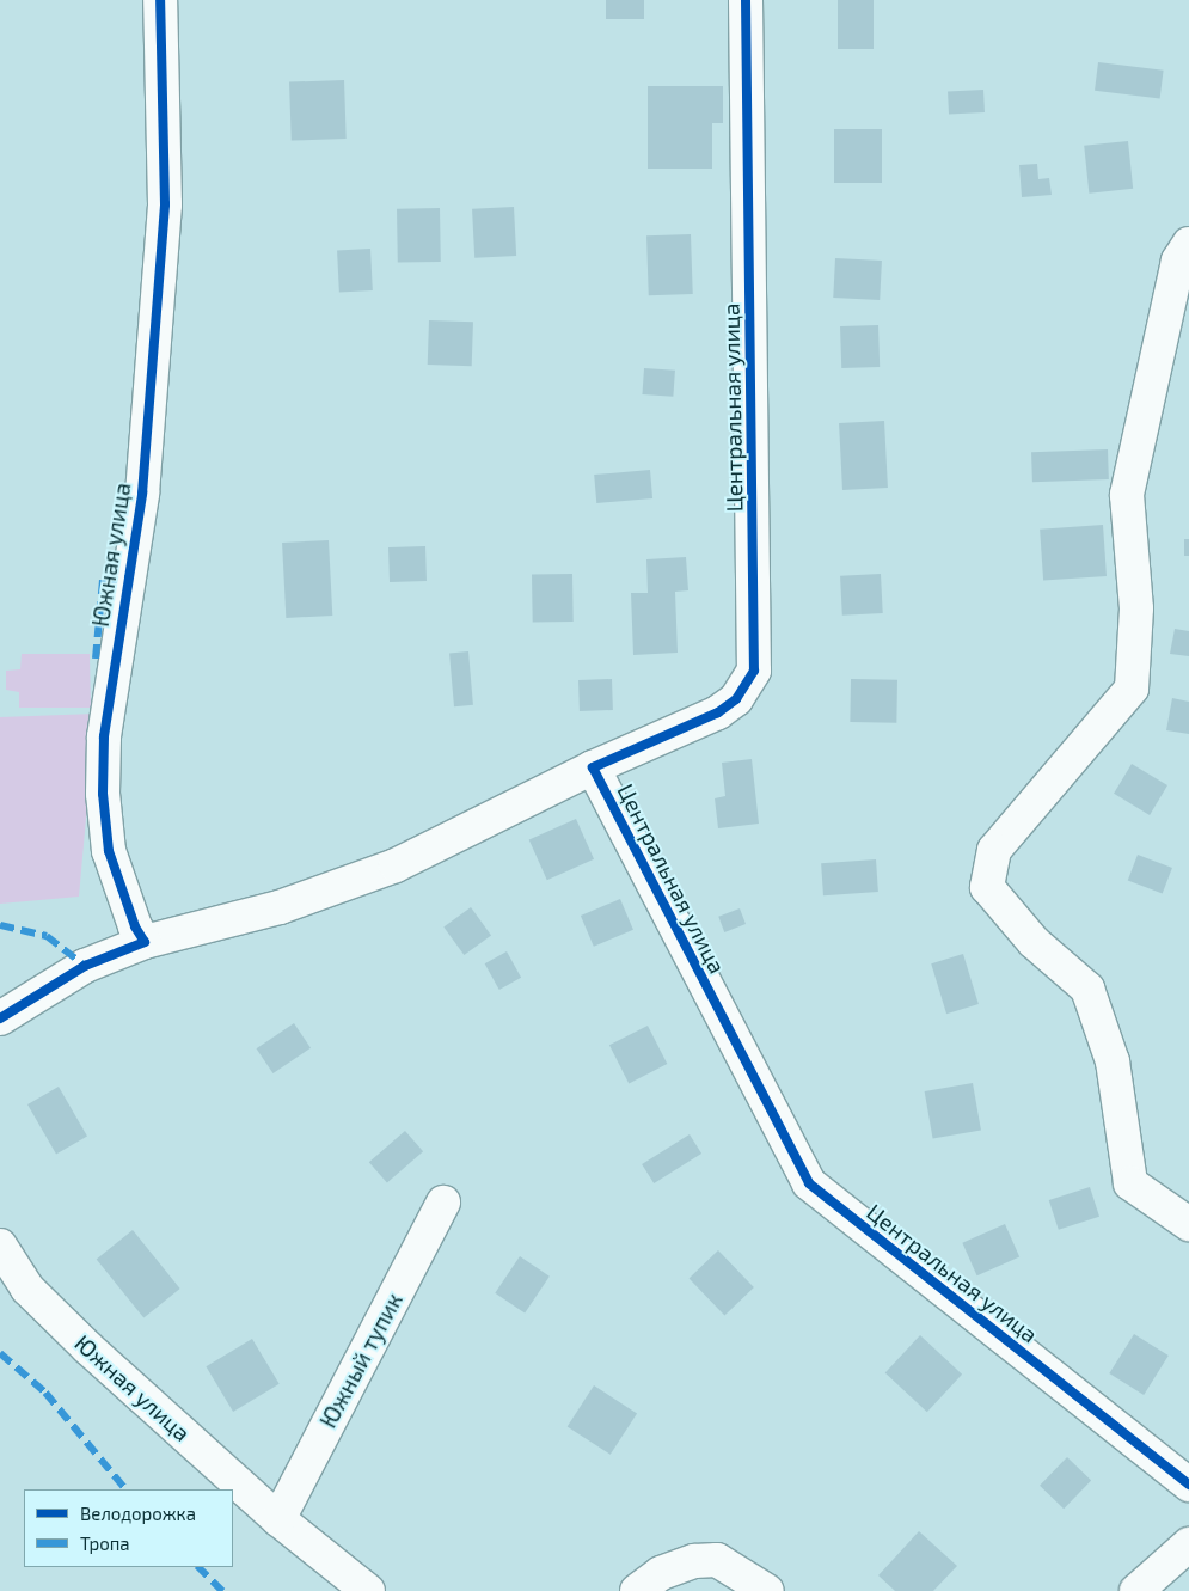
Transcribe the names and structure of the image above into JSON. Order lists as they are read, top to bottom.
{
  "streets": {
    "street": ["Центральная улица", "Южная улица", "Южный тупик"]
  },
  "crossings": [
    ["Южная улица", "Южный тупик"]
  ],
  "legend": ["Велодорожка", "Тропа"]
}
